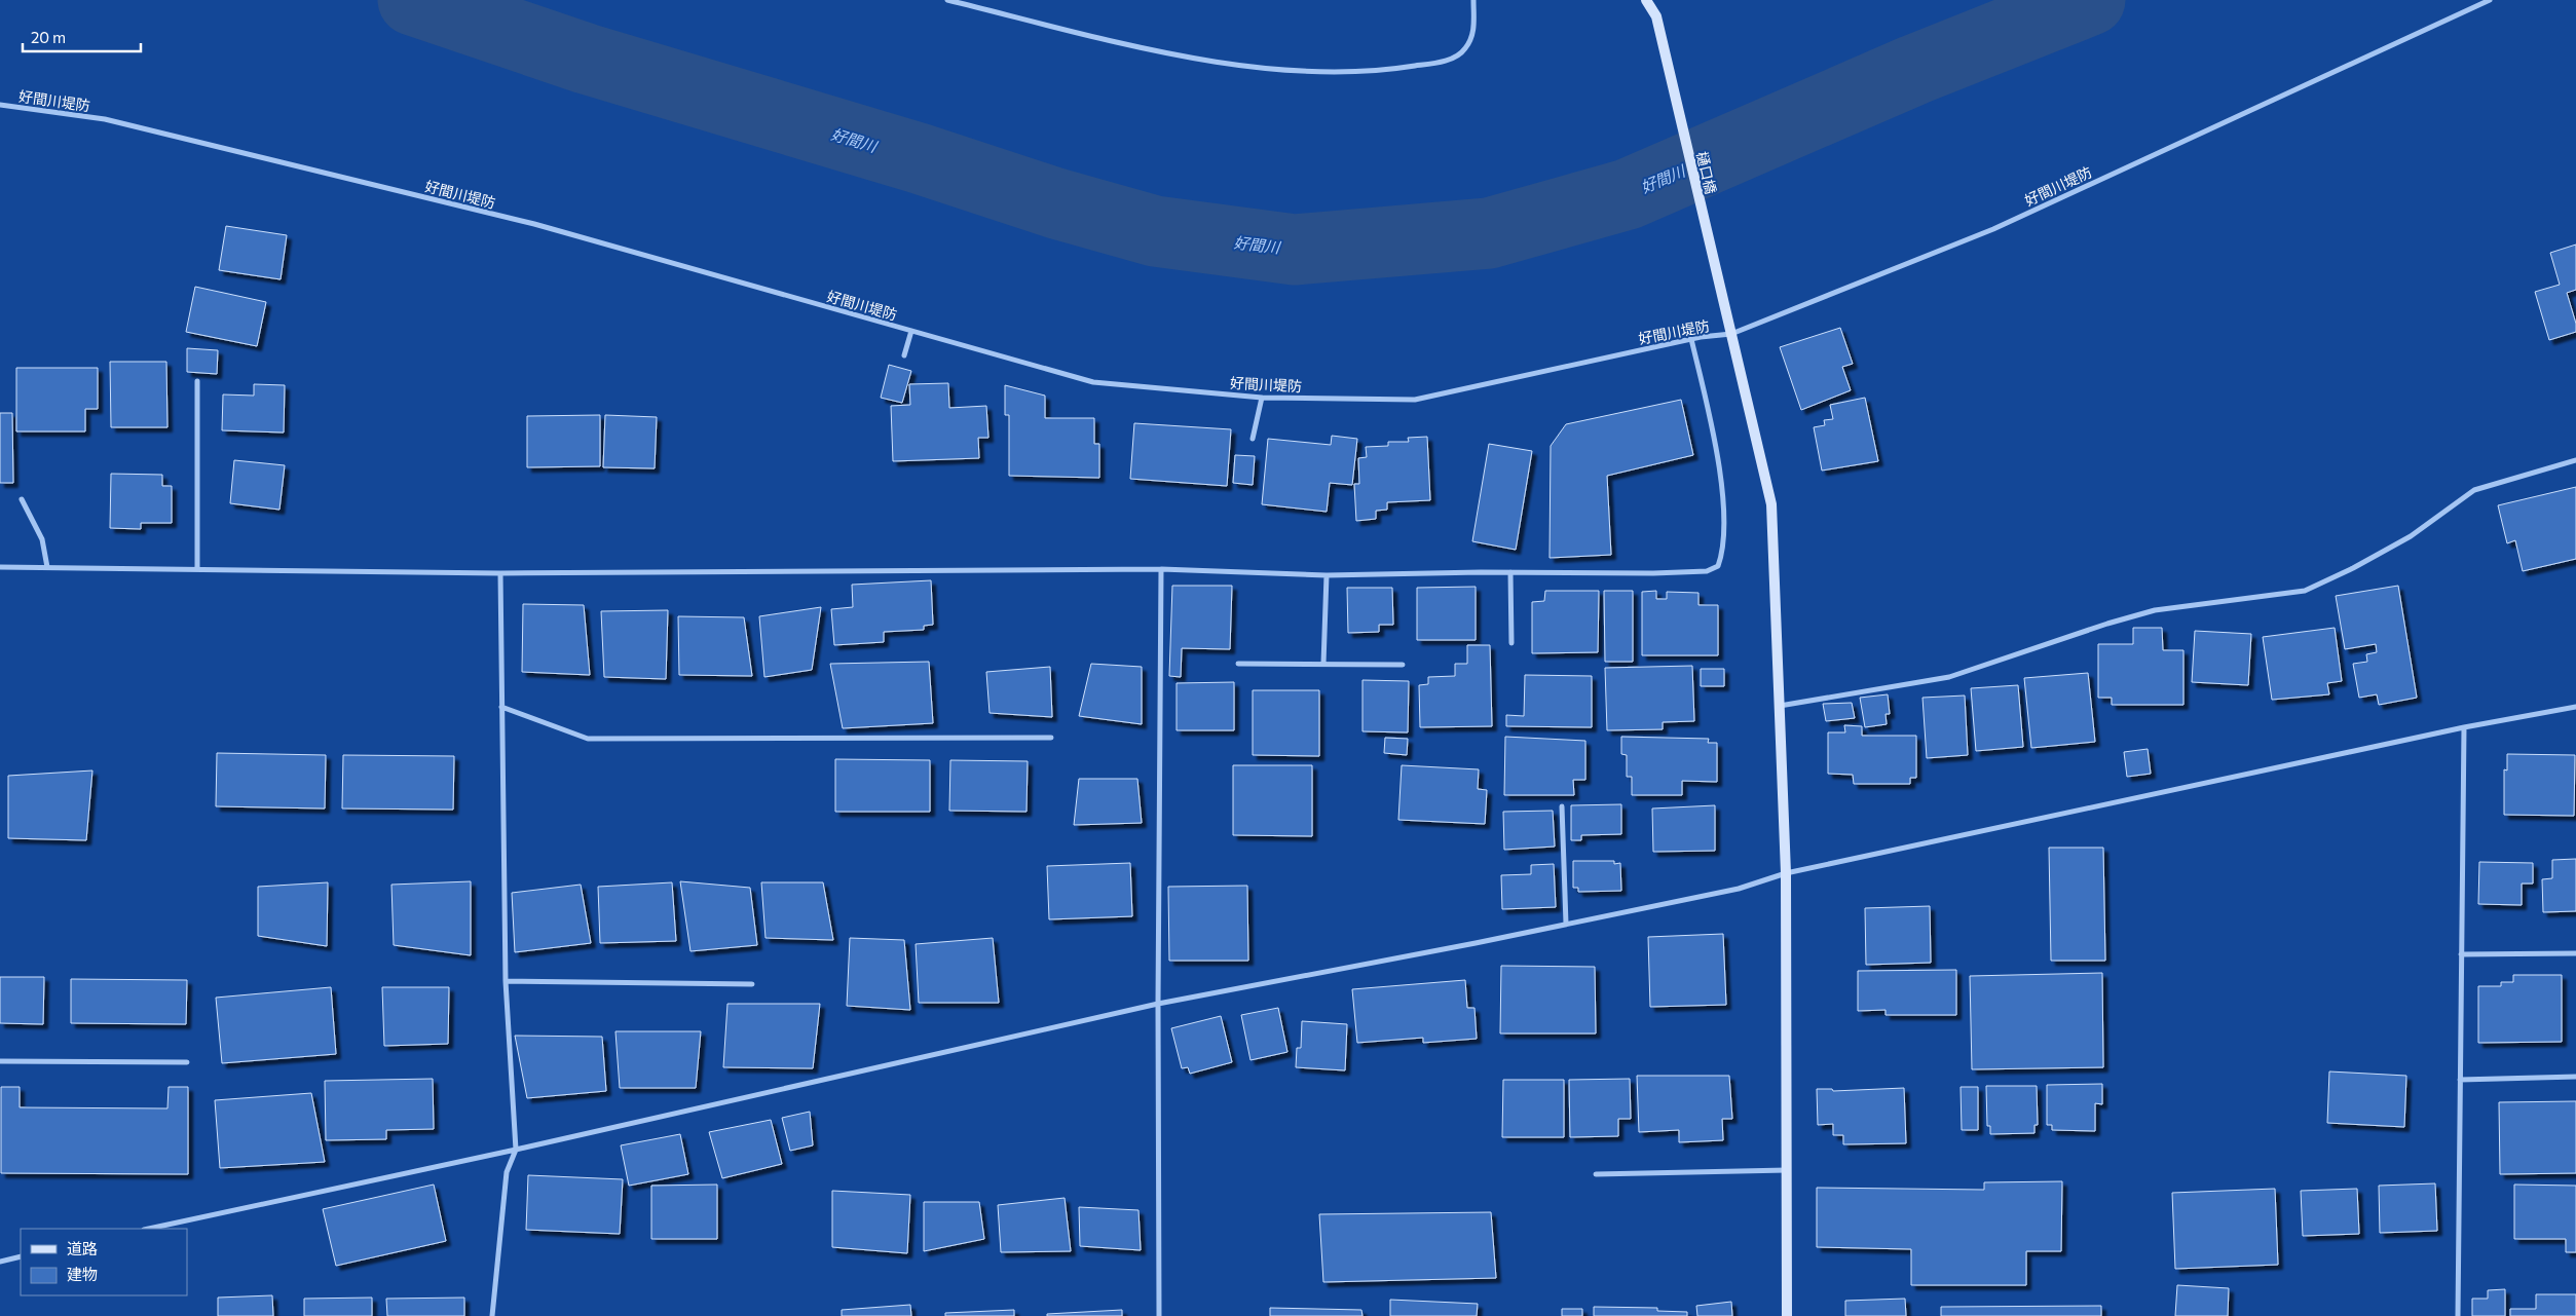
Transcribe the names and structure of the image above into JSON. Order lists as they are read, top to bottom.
{
  "streets": {
    "street": ["好間川堤防", "樋口橋"]
  },
  "crossings": [
    ["好間川堤防", "樋口橋"]
  ],
  "water": ["好間川"],
  "legend": ["道路", "建物"],
  "scale_bar": "20 m"
}
